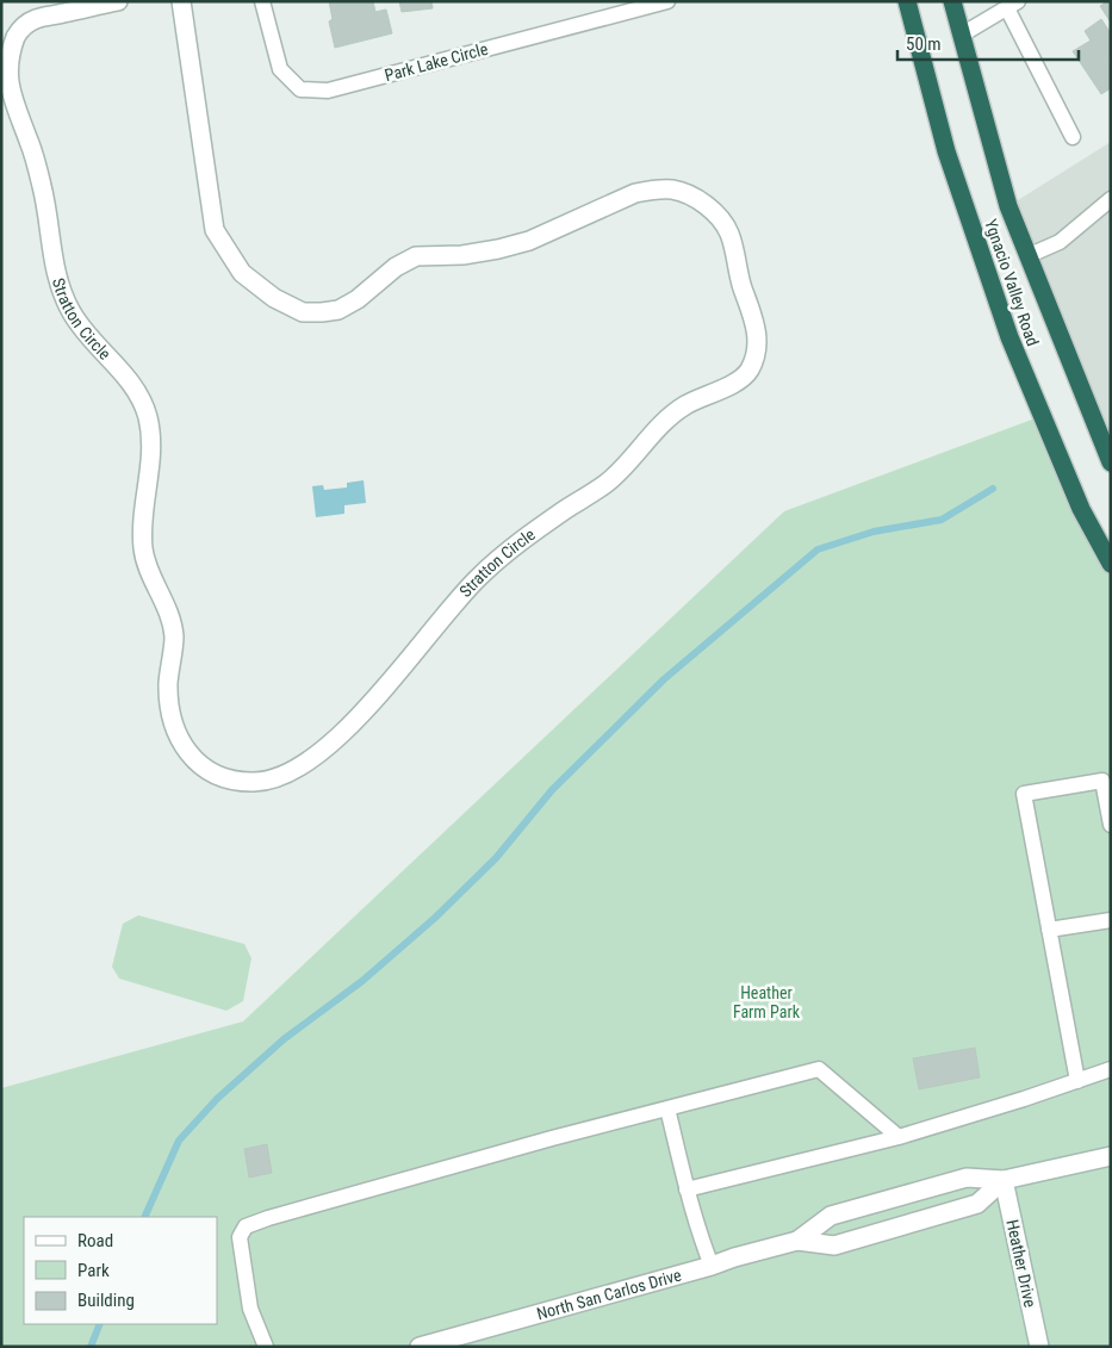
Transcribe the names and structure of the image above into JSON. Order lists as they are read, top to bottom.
{
  "streets": {
    "highway": ["Ygnacio Valley Road"],
    "street": ["Stratton Circle", "Heather Drive", "North San Carlos Drive"],
    "lane": ["Park Lake Circle"]
  },
  "crossings": [
    ["Heather Drive", "North San Carlos Drive"]
  ],
  "parks": ["Heather Farm Park"],
  "legend": ["Road", "Park", "Building"],
  "scale_bar": "50 m"
}
